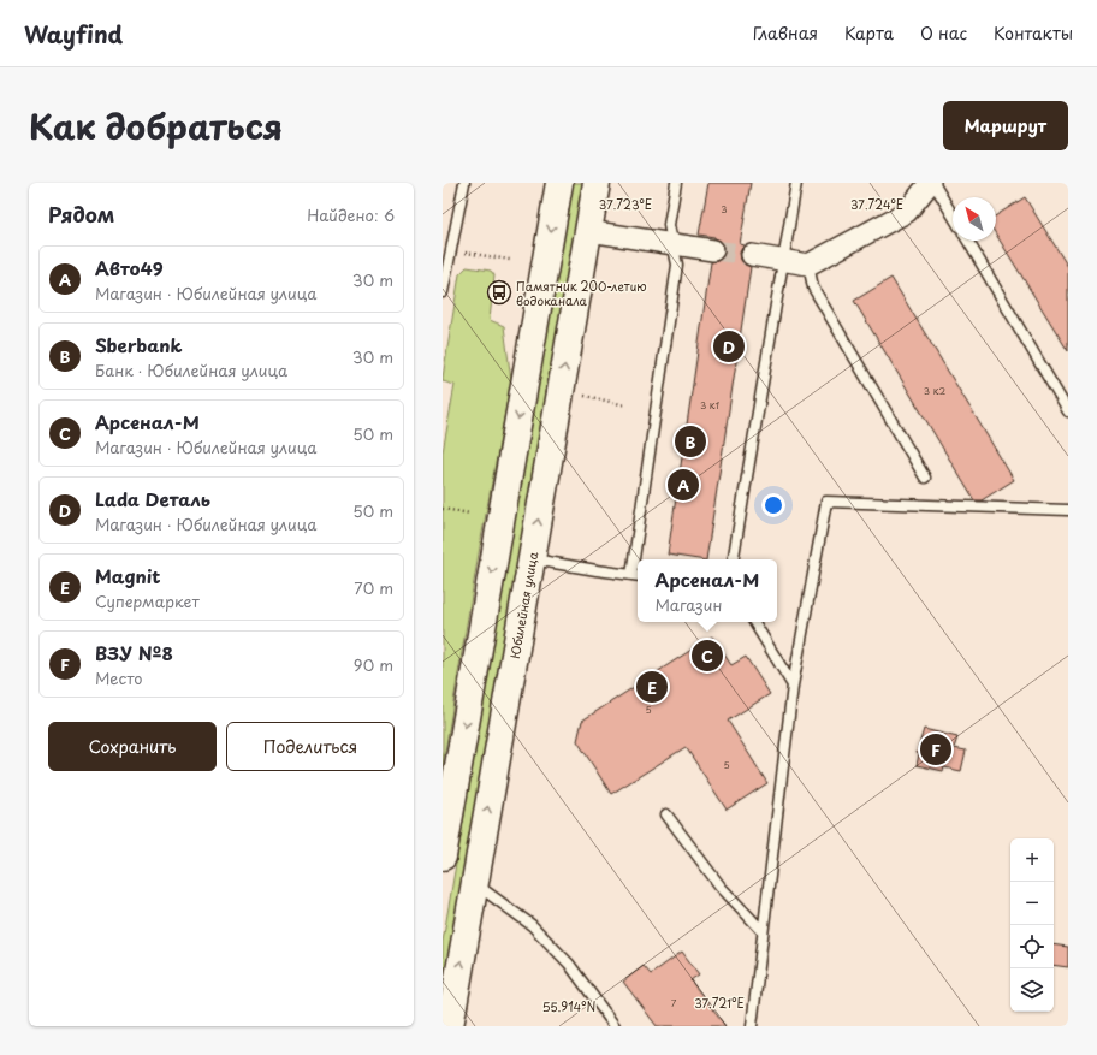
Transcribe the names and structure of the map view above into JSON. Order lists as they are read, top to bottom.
{
  "streets": {
    "main road": ["Юбилейная улица"]
  },
  "places": {
    "bus stop": ["Памятник 200-летию водоканала"]
  },
  "house_numbers": [
    "3",
    "3 к2",
    "3 к1",
    "5",
    "5",
    "7"
  ],
  "north": "top left",
  "page": {
    "header": "Wayfind",
    "nav": [
      "Главная",
      "Карта",
      "О нас",
      "Контакты"
    ],
    "title": "Как добраться",
    "buttons": [
      "Маршрут",
      ["Сохранить", "Поделиться"]
    ],
    "heading": ["Рядом", "Найдено: 6"],
    "list": [
      {
        "mark": "A",
        "name": "Авто49",
        "note": "Магазин · Юбилейная улица",
        "value": "30 m"
      },
      {
        "mark": "B",
        "name": "Sberbank",
        "note": "Банк · Юбилейная улица",
        "value": "30 m"
      },
      {
        "mark": "C",
        "name": "Арсенал-М",
        "note": "Магазин · Юбилейная улица",
        "value": "50 m"
      },
      {
        "mark": "D",
        "name": "Lada Dеталь",
        "note": "Магазин · Юбилейная улица",
        "value": "50 m"
      },
      {
        "mark": "E",
        "name": "Magnit",
        "note": "Супермаркет",
        "value": "70 m"
      },
      {
        "mark": "F",
        "name": "ВЗУ №8",
        "note": "Место",
        "value": "90 m"
      }
    ],
    "pins": [
      "D",
      "B",
      "A",
      "C",
      "E",
      "F"
    ],
    "popup": ["Арсенал-М", "Магазин"],
    "map_buttons": ["+", "−"]
  },
  "coordinates": [
    "37.723°E",
    "37.724°E",
    "37.721°E",
    "55.914°N"
  ]
}
